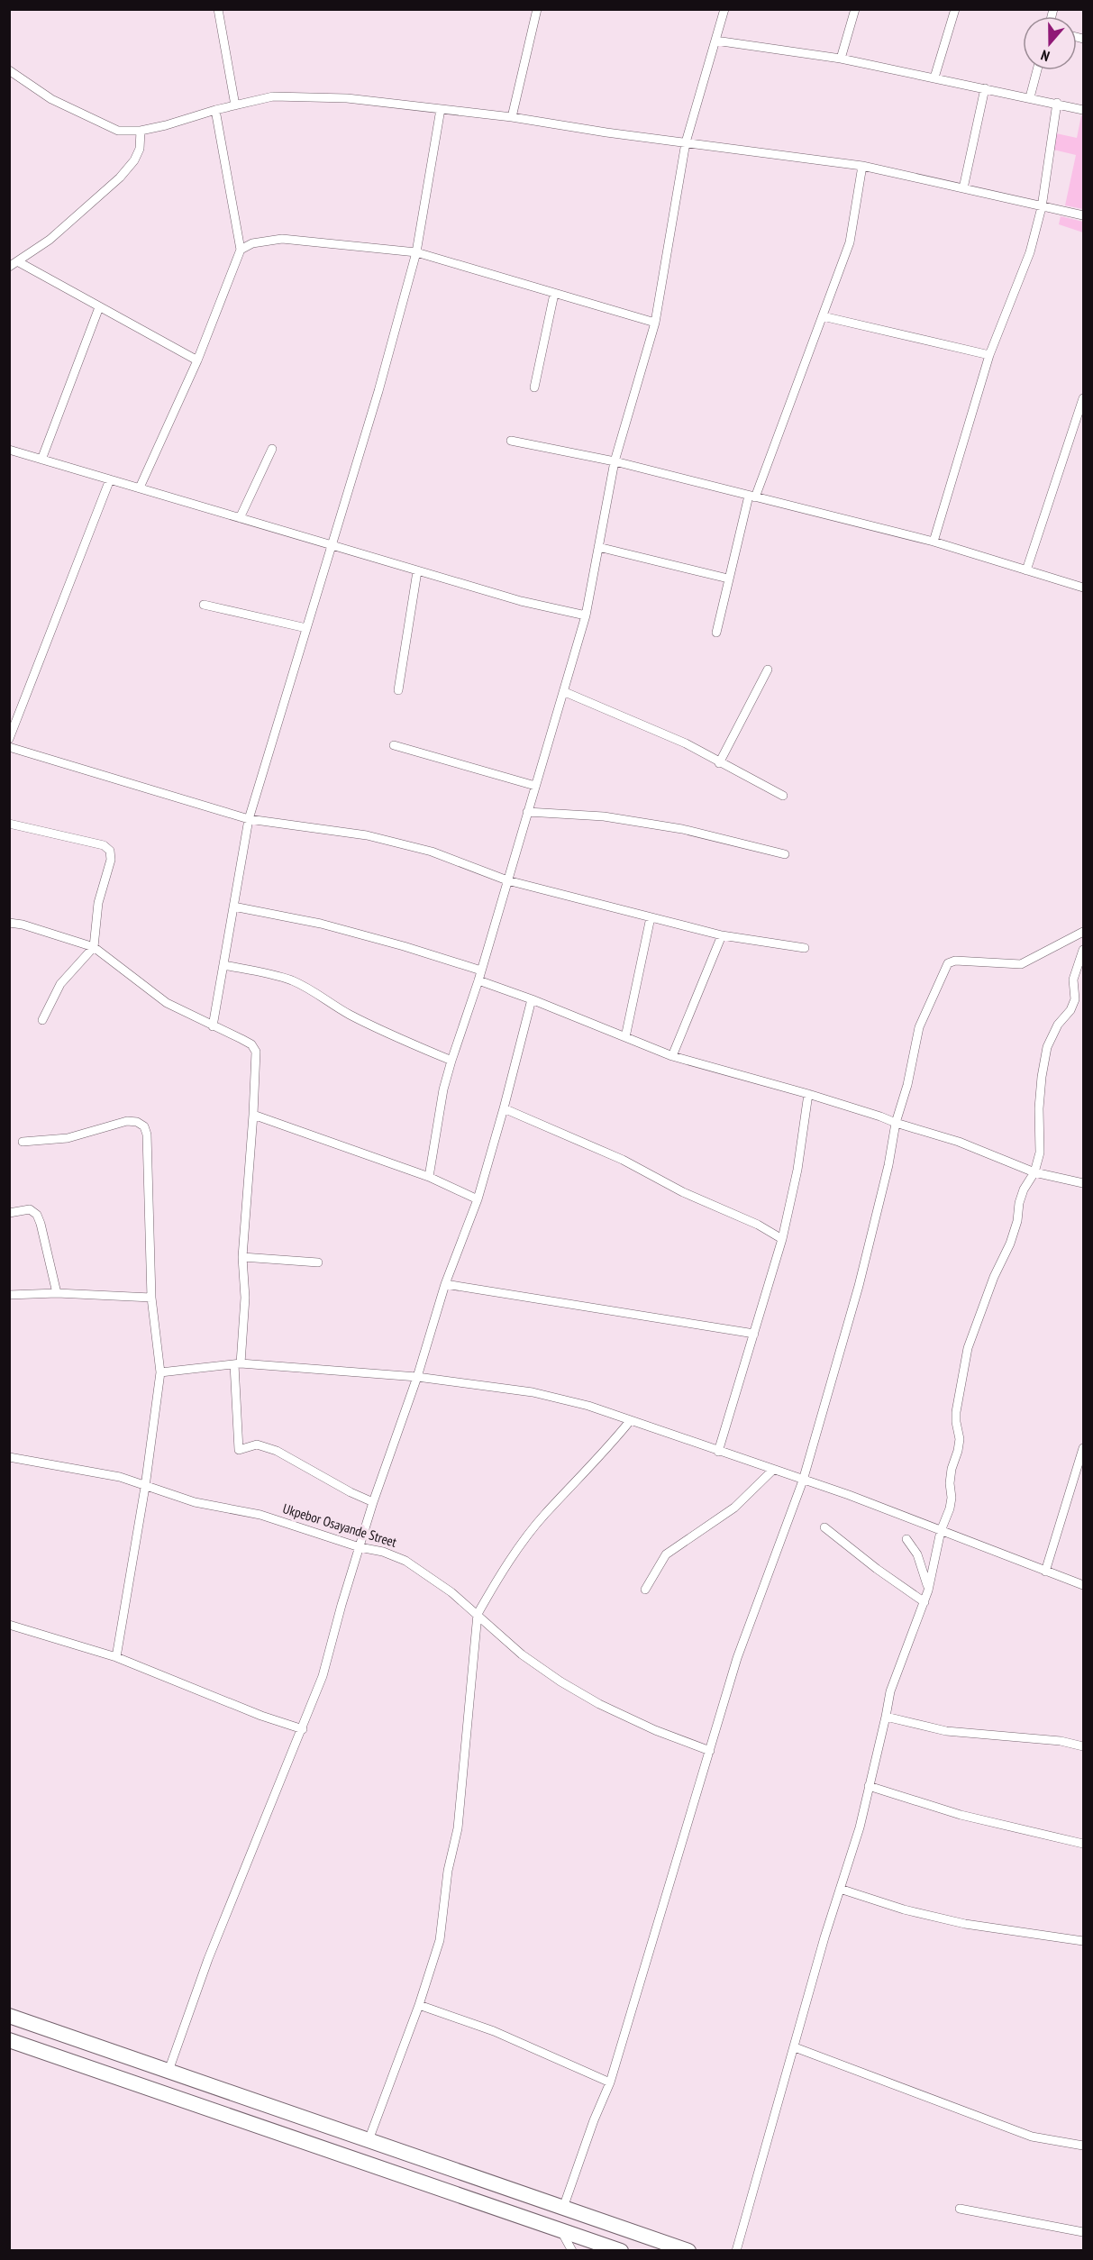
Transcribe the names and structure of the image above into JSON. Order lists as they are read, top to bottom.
{
  "streets": {
    "street": ["Ukpebor Osayande Street"]
  },
  "north": "bottom"
}
